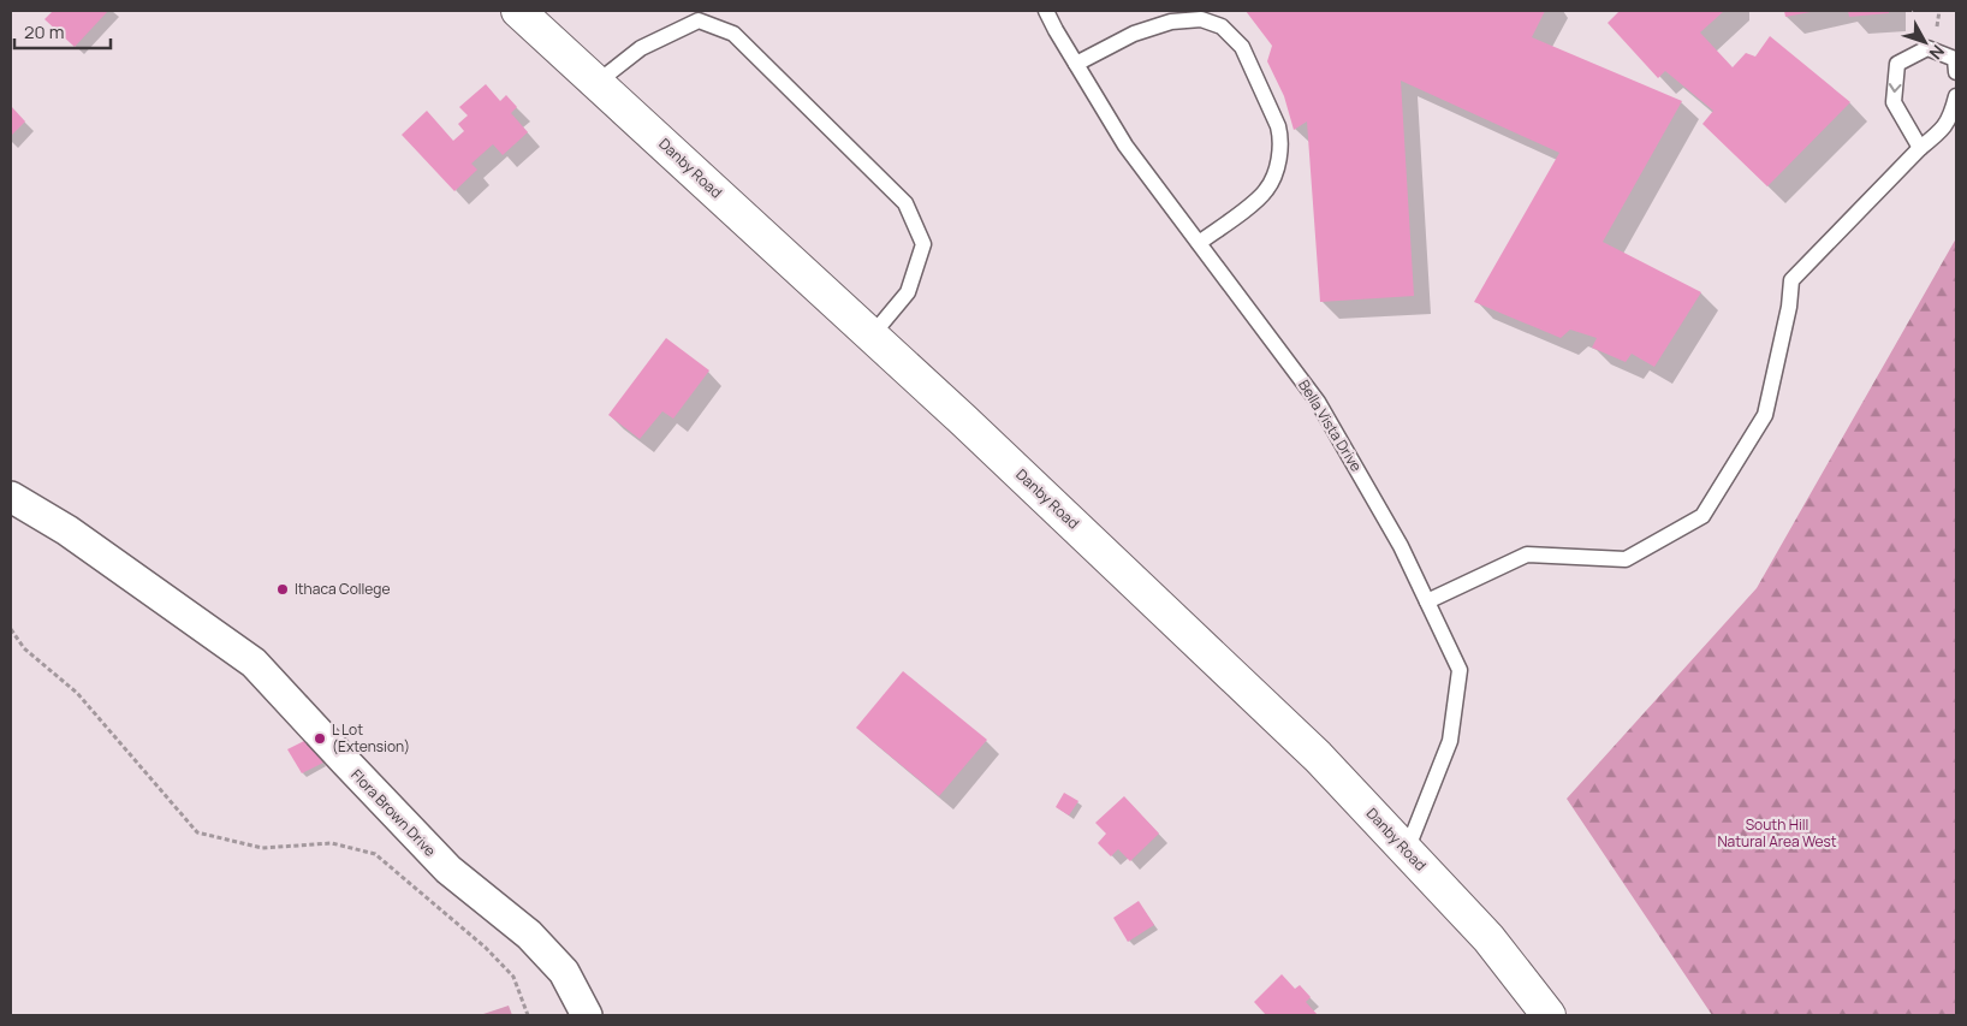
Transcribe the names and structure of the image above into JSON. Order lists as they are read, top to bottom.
{
  "streets": {
    "main road": ["Danby Road"],
    "street": ["Flora Brown Drive"],
    "lane": ["Bella Vista Drive"]
  },
  "crossings": [
    ["Danby Road", "Bella Vista Drive"]
  ],
  "parks": ["South Hill Natural Area West"],
  "places": ["Ithaca College", "L Lot (Extension)"],
  "scale_bar": "20 m",
  "north": "bottom right"
}
